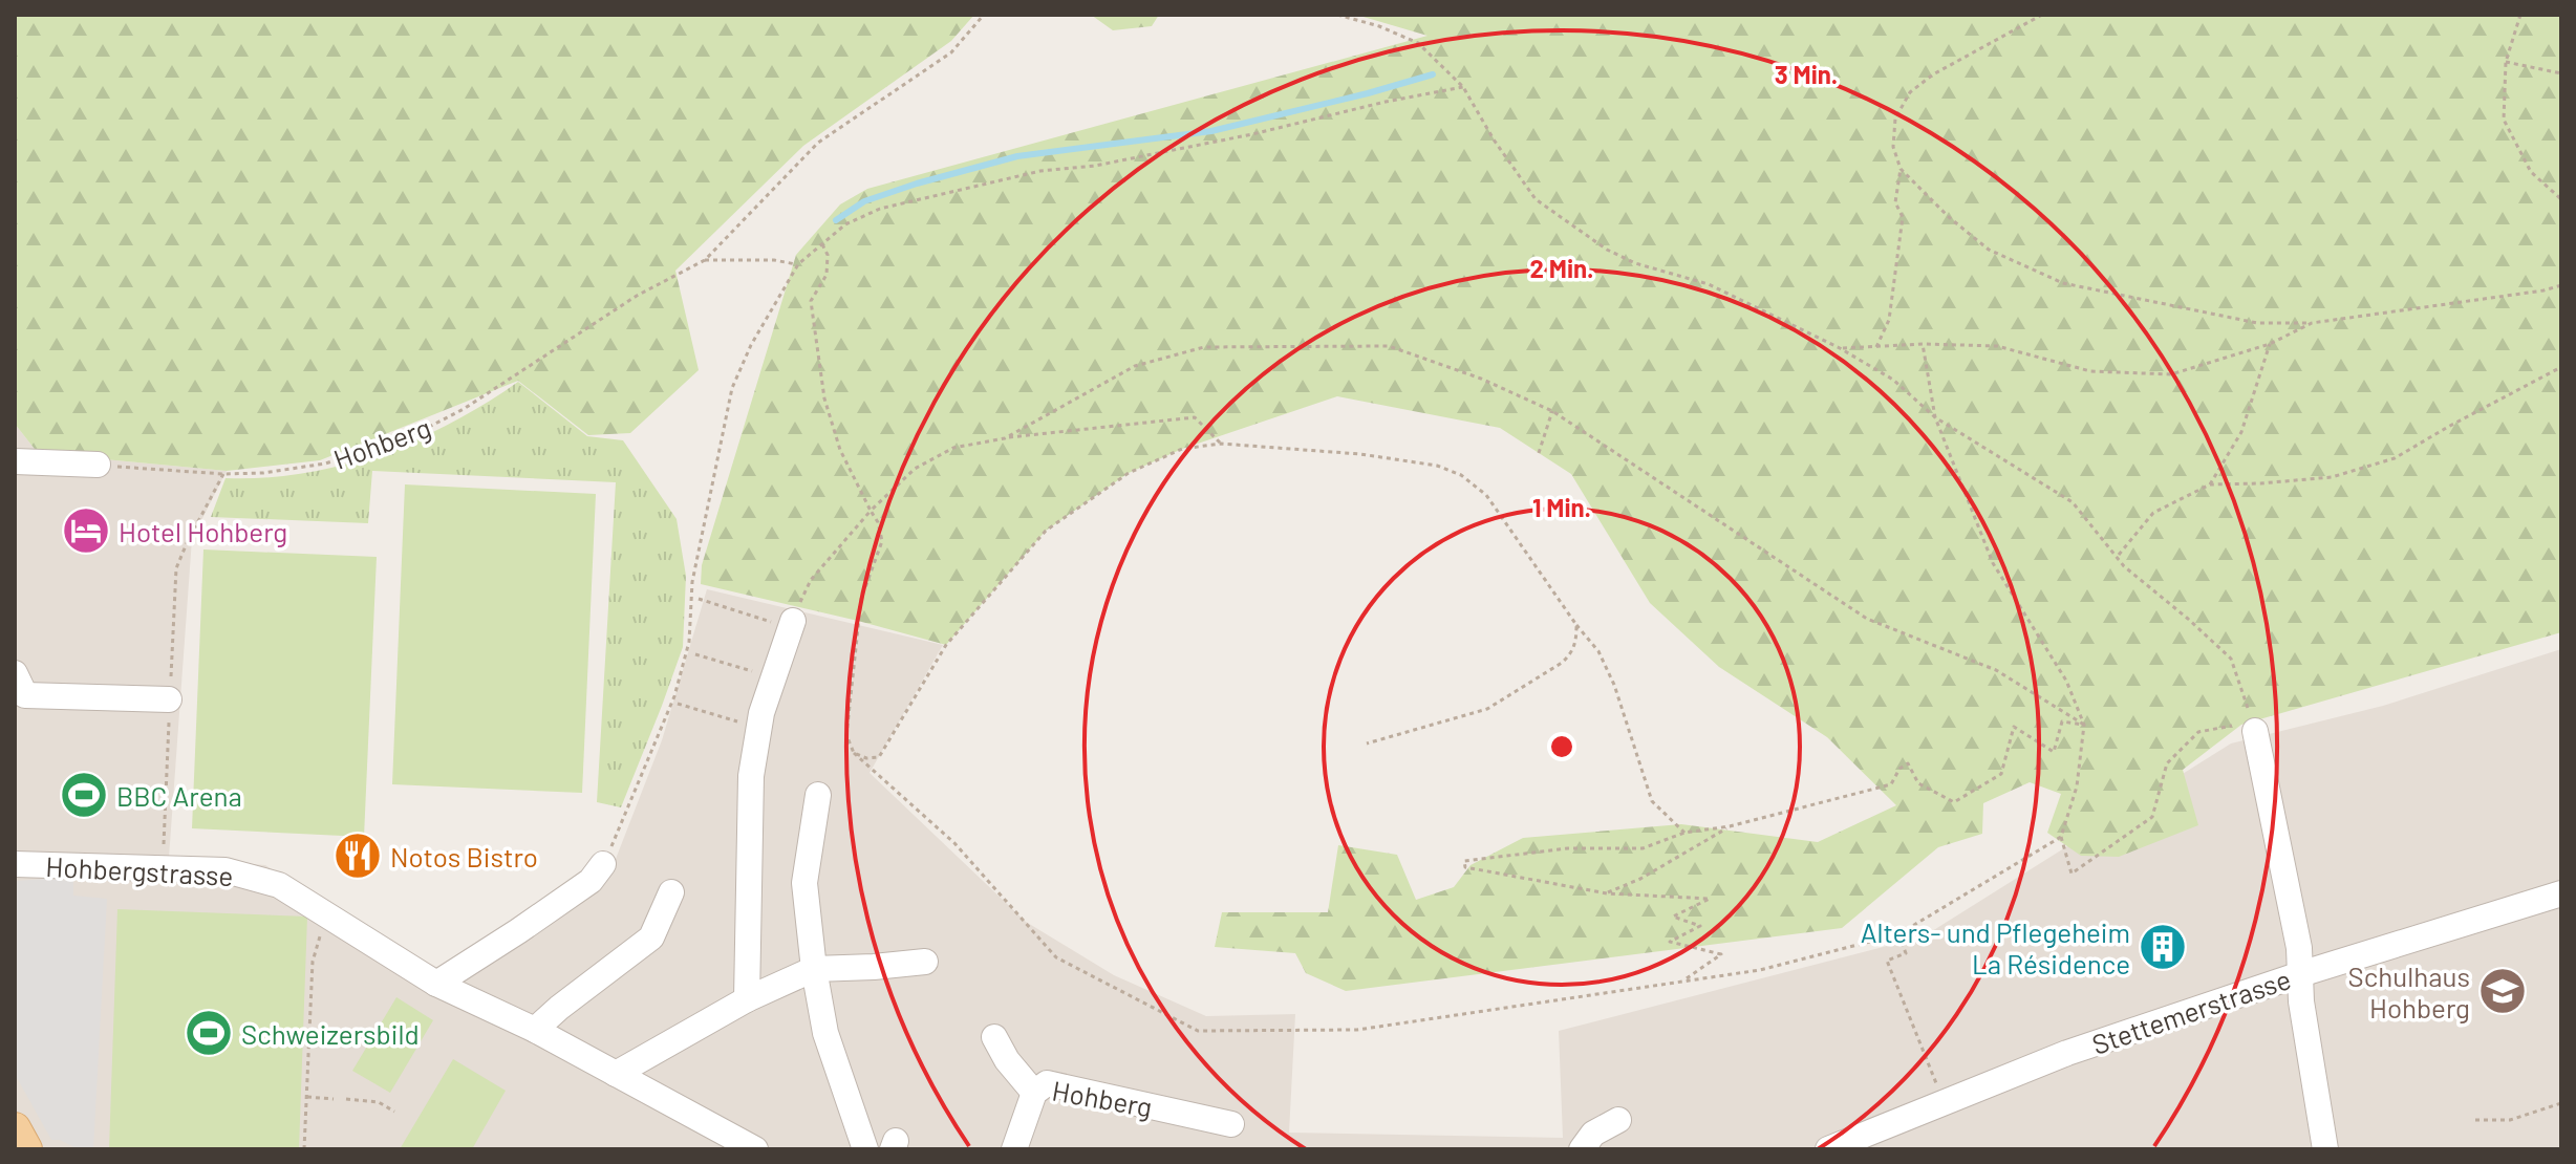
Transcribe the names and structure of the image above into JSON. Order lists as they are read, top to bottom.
{
  "streets": {
    "street": ["Hohberg", "Hohbergstrasse", "Stettemerstrasse"]
  },
  "places": {
    "hotel": ["Hotel Hohberg"],
    "sports": ["BBC Arena", "Schweizersbild"],
    "restaurant": ["Notos Bistro"],
    "building": ["Alters- und Pflegeheim La Résidence"],
    "school or university": ["Schulhaus Hohberg"]
  },
  "rings": ["3 Min.", "2 Min.", "1 Min."]
}
